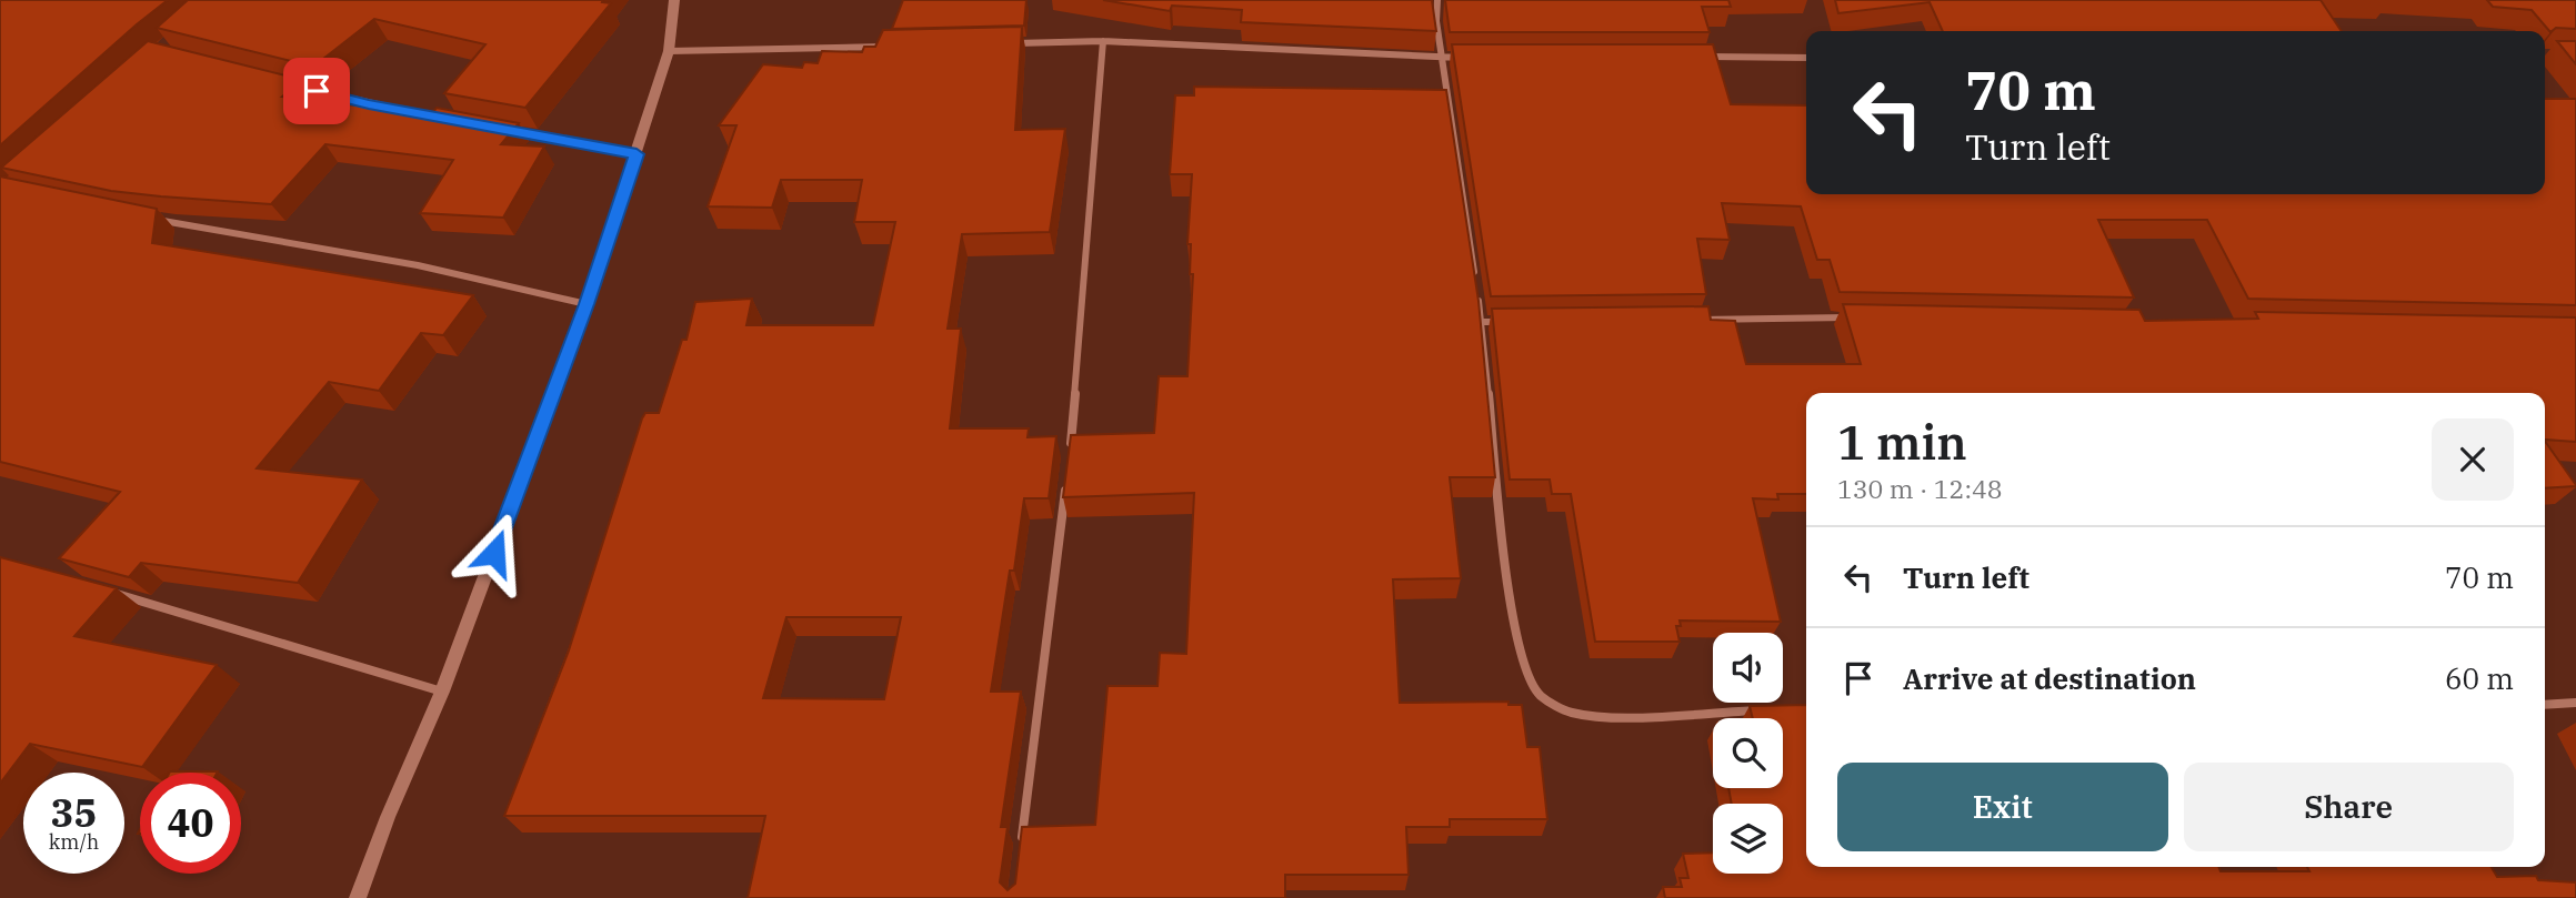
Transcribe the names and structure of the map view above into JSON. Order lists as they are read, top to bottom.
{
  "page": {
    "turn": ["70 m", "Turn left"],
    "heading": ["1 min", "130 m · 12:48"],
    "list": [
      {
        "name": "Turn left",
        "value": "70 m"
      },
      {
        "name": "Arrive at destination",
        "value": "60 m"
      }
    ],
    "buttons": ["Exit", "Share"],
    "speed": "35 km/h",
    "limit": "40"
  }
}
